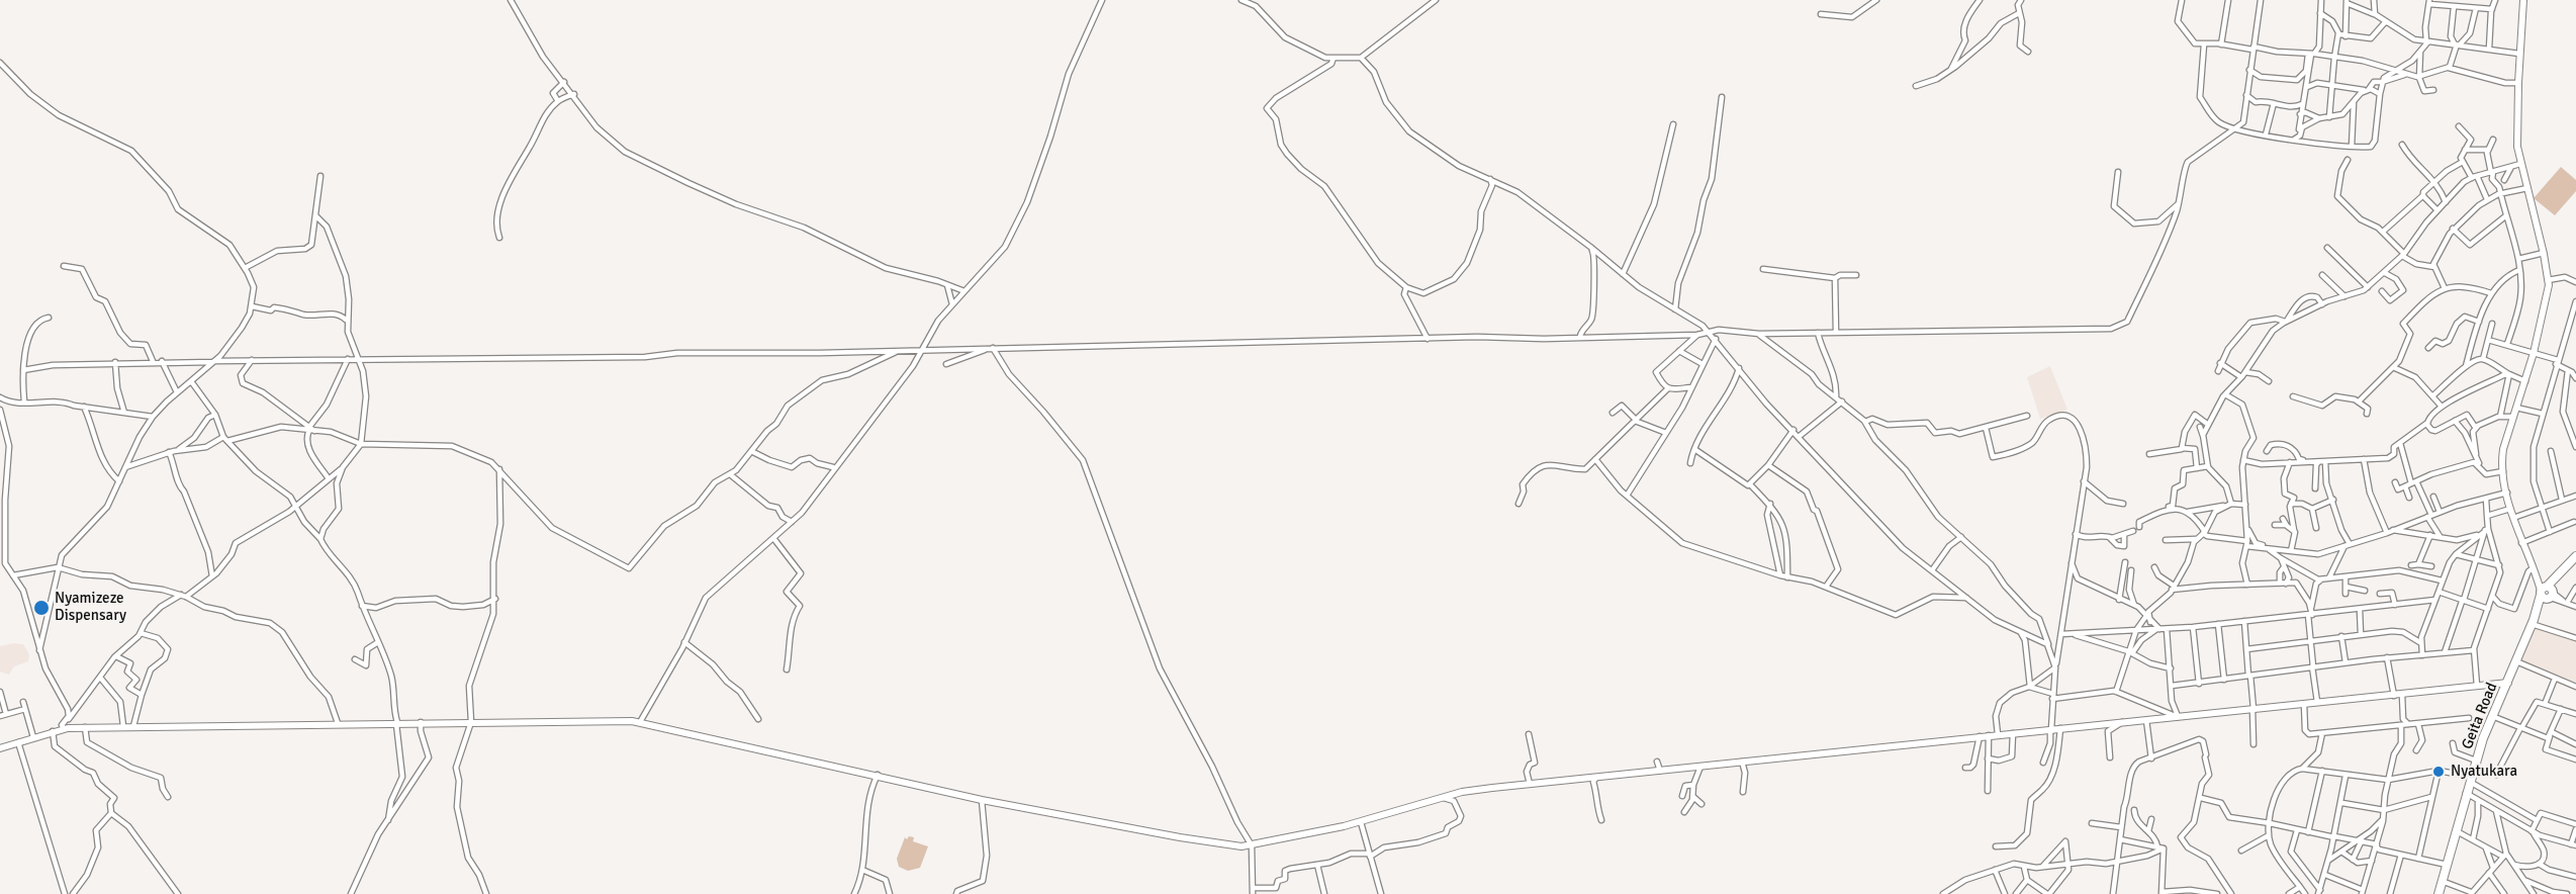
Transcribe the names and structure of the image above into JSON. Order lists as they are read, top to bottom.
{
  "streets": {
    "highway": ["Geita Road"]
  },
  "places": ["Nyamizeze Dispensary", "Nyatukara"]
}
